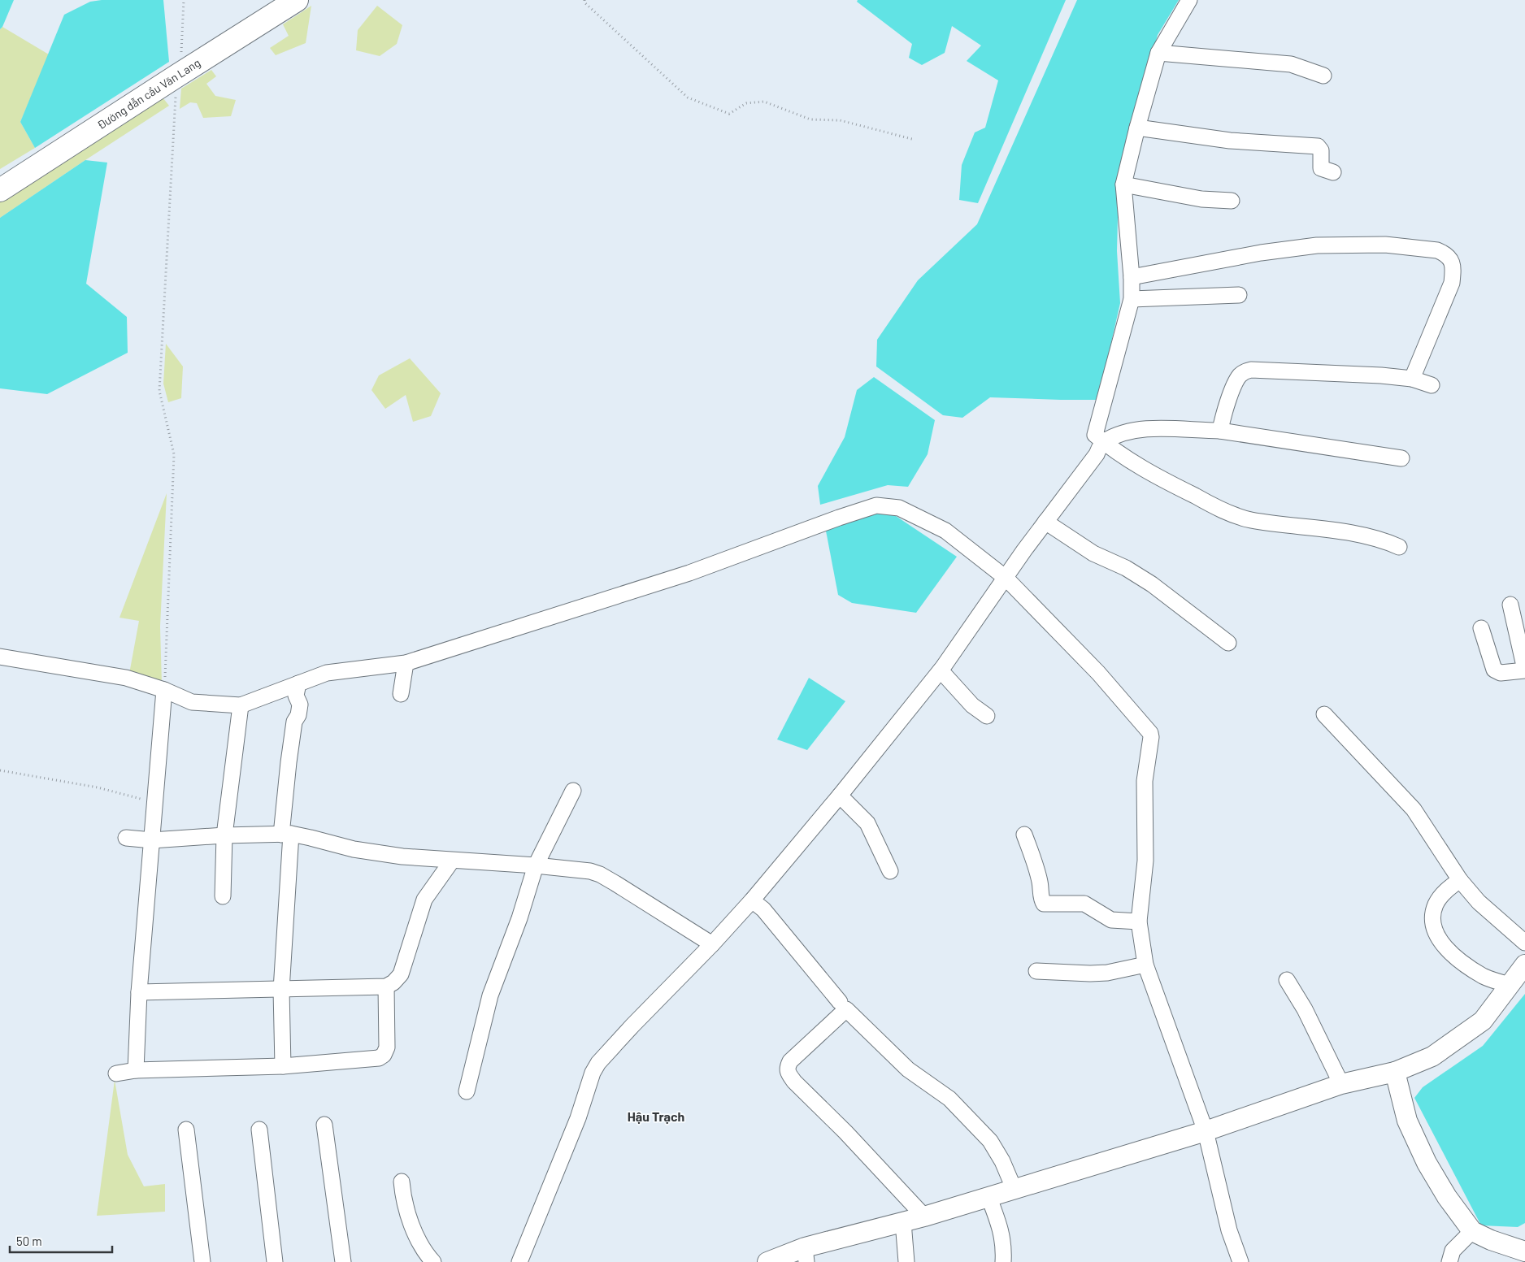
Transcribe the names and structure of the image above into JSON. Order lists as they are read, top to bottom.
{
  "streets": {
    "main road": ["Đường dẫn cầu Văn Lang"]
  },
  "districts": ["Hậu Trạch"],
  "scale_bar": "50 m"
}
